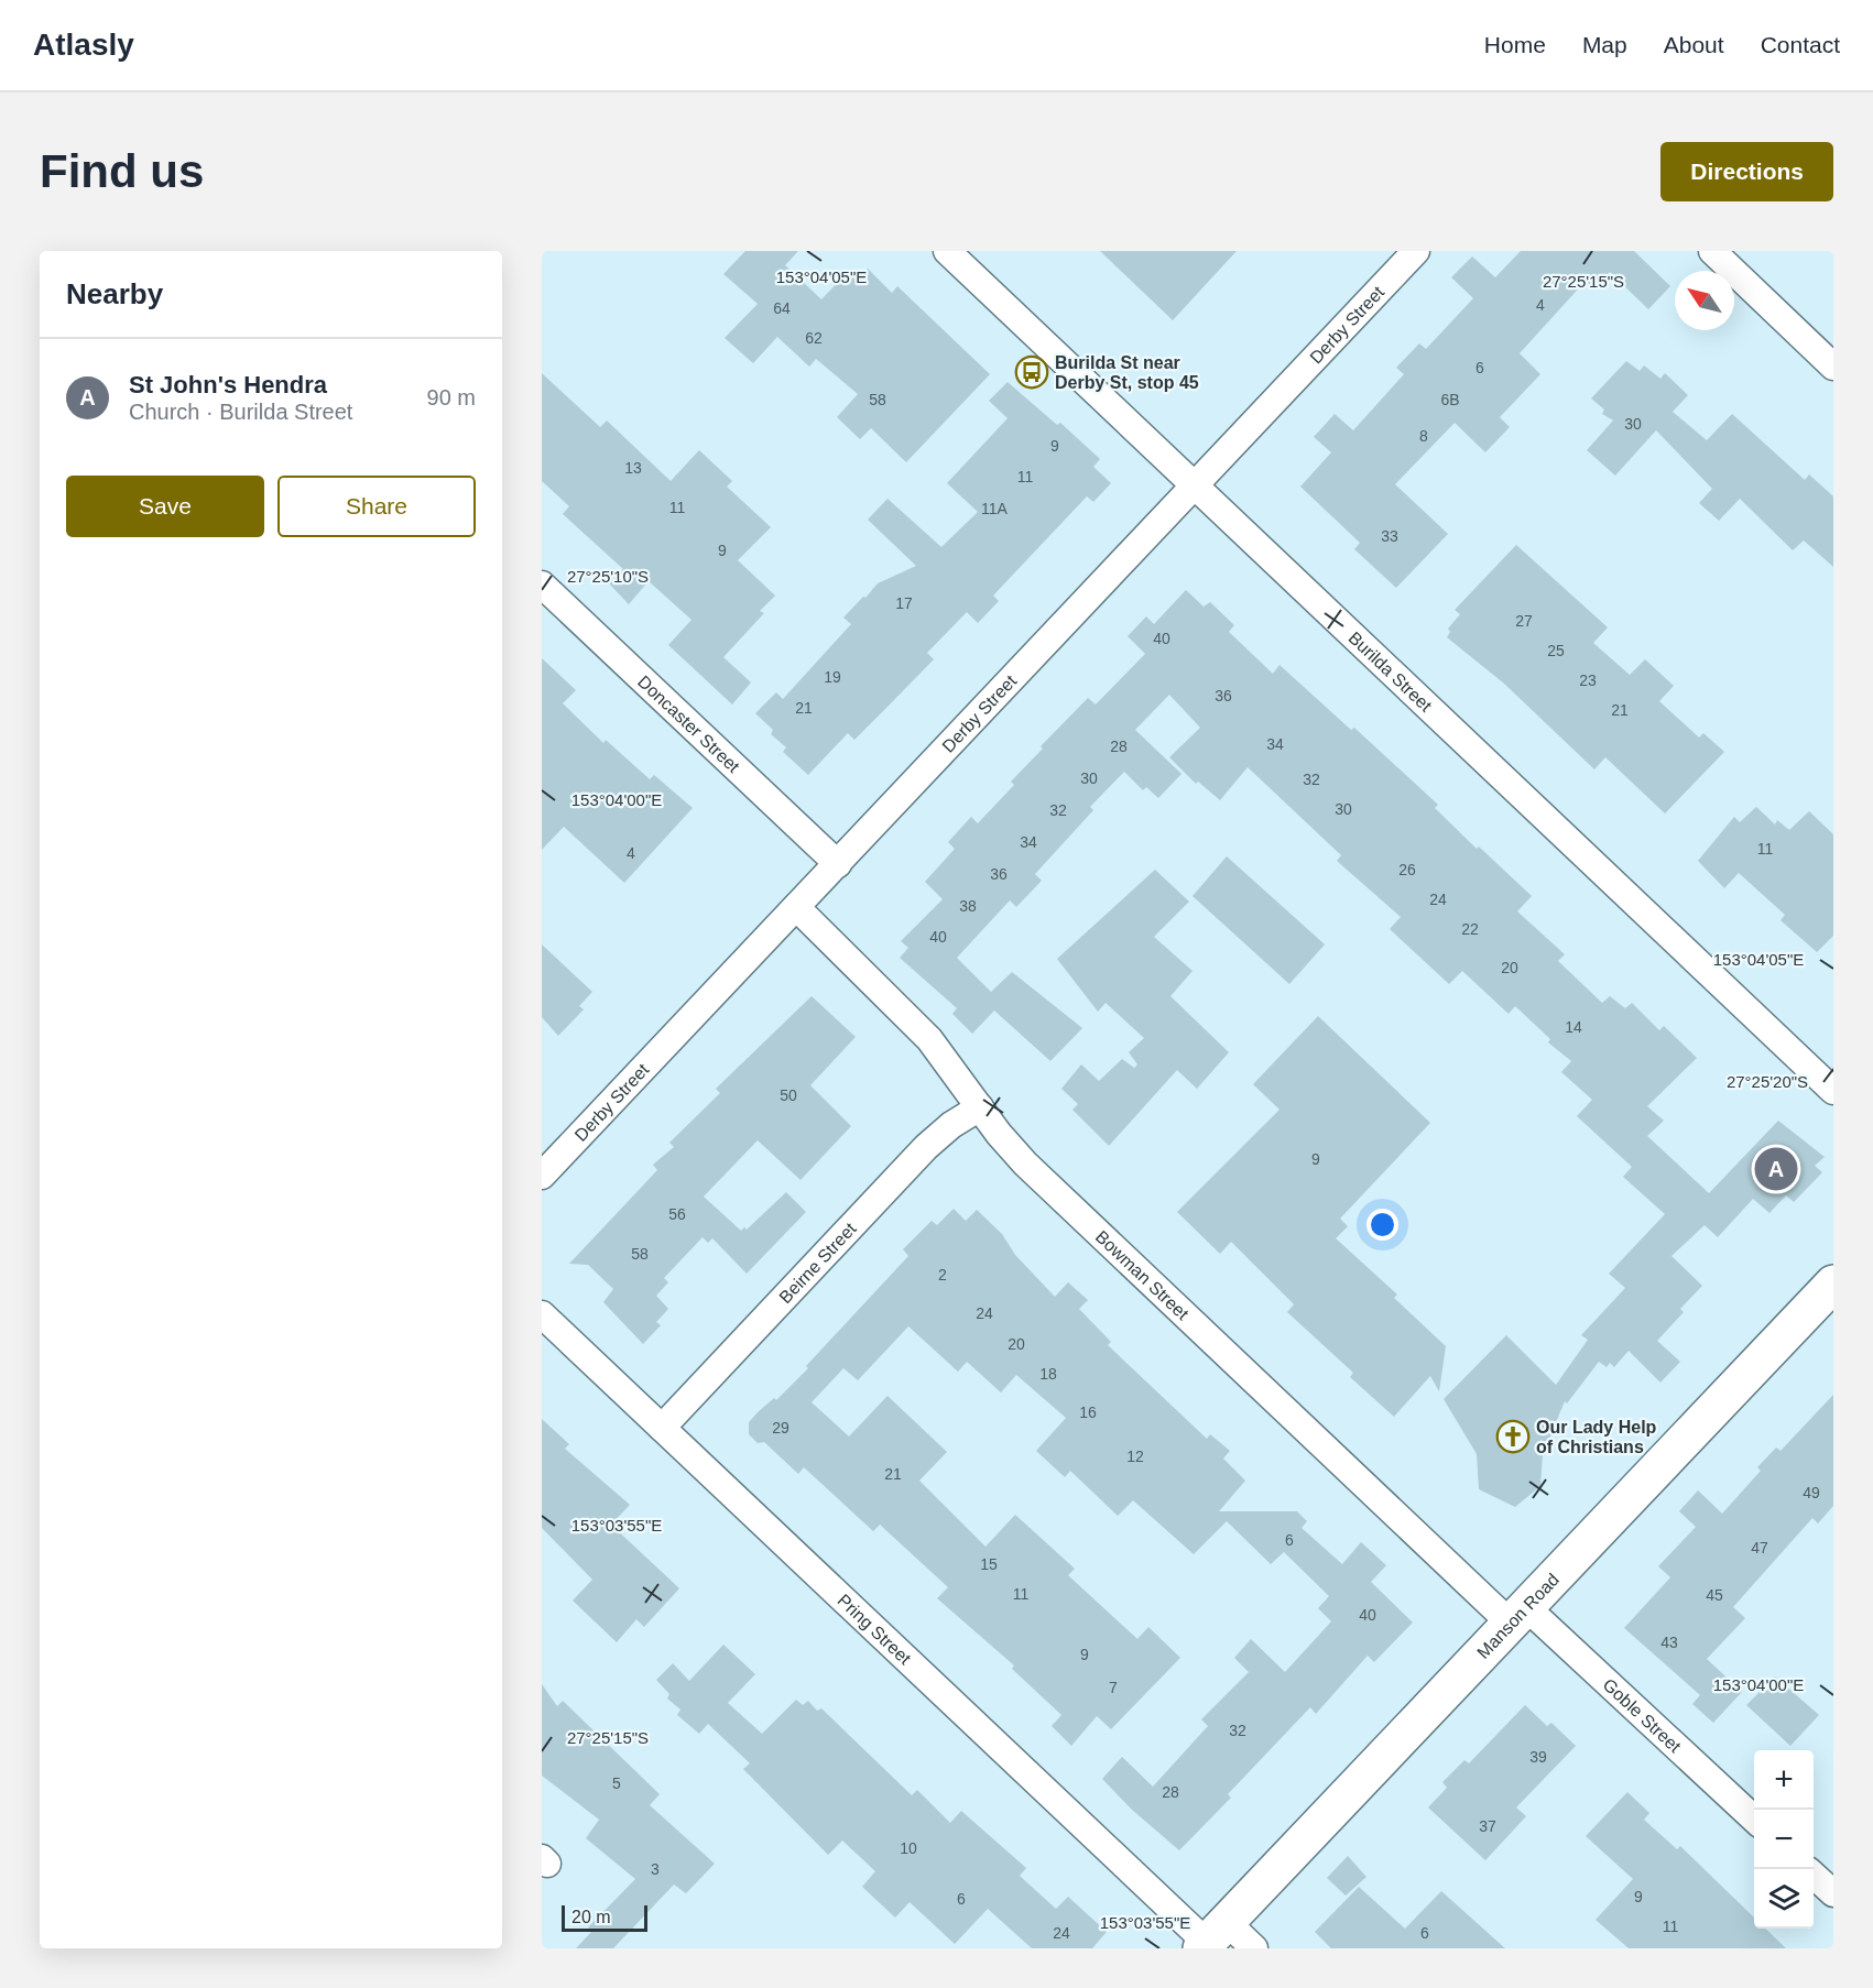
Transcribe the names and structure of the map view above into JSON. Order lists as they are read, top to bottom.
{
  "streets": {
    "street": [
      "Derby Street",
      "Burilda Street",
      "Doncaster Street",
      "Beirne Street",
      "Bowman Street",
      "Manson Road",
      "Pring Street",
      "Goble Street"
    ]
  },
  "crossings": [
    ["Derby Street", "Burilda Street"],
    ["Derby Street", "Doncaster Street"],
    ["Derby Street", "Bowman Street"],
    ["Beirne Street", "Bowman Street"],
    ["Beirne Street", "Pring Street"],
    ["Bowman Street", "Manson Road"],
    ["Bowman Street", "Goble Street"],
    ["Manson Road", "Pring Street"],
    ["Manson Road", "Goble Street"]
  ],
  "places": {
    "bus stop": ["Burilda St near Derby St, stop 45"],
    "church": ["Our Lady Help of Christians"]
  },
  "house_numbers": [
    "4",
    "64",
    "62",
    "6",
    "58",
    "6B",
    "30",
    "8",
    "9",
    "13",
    "11",
    "11",
    "11A",
    "33",
    "9",
    "17",
    "27",
    "40",
    "25",
    "19",
    "23",
    "36",
    "21",
    "21",
    "34",
    "28",
    "30",
    "32",
    "30",
    "32",
    "34",
    "11",
    "4",
    "26",
    "36",
    "24",
    "38",
    "22",
    "40",
    "20",
    "14",
    "50",
    "9",
    "56",
    "58",
    "2",
    "24",
    "20",
    "18",
    "16",
    "29",
    "12",
    "21",
    "49",
    "6",
    "47",
    "15",
    "11",
    "45",
    "40",
    "43",
    "9",
    "7",
    "32",
    "39",
    "5",
    "28",
    "37",
    "10",
    "3",
    "9",
    "6",
    "11",
    "24",
    "6"
  ],
  "scale_bar": "20 m",
  "north": "top left",
  "page": {
    "header": "Atlasly",
    "nav": [
      "Home",
      "Map",
      "About",
      "Contact"
    ],
    "buttons": [
      "Directions",
      ["Save", "Share"]
    ],
    "title": "Find us",
    "heading": "Nearby",
    "list": [
      {
        "mark": "A",
        "name": "St John's Hendra",
        "note": "Church · Burilda Street",
        "value": "90 m"
      }
    ],
    "pins": "A",
    "map_buttons": ["+", "−"],
    "scale": "20 m"
  },
  "coordinates": [
    "153°04'05\"E",
    "27°25'15\"S",
    "27°25'10\"S",
    "153°04'00\"E",
    "27°25'20\"S",
    "153°03'55\"E"
  ]
}
